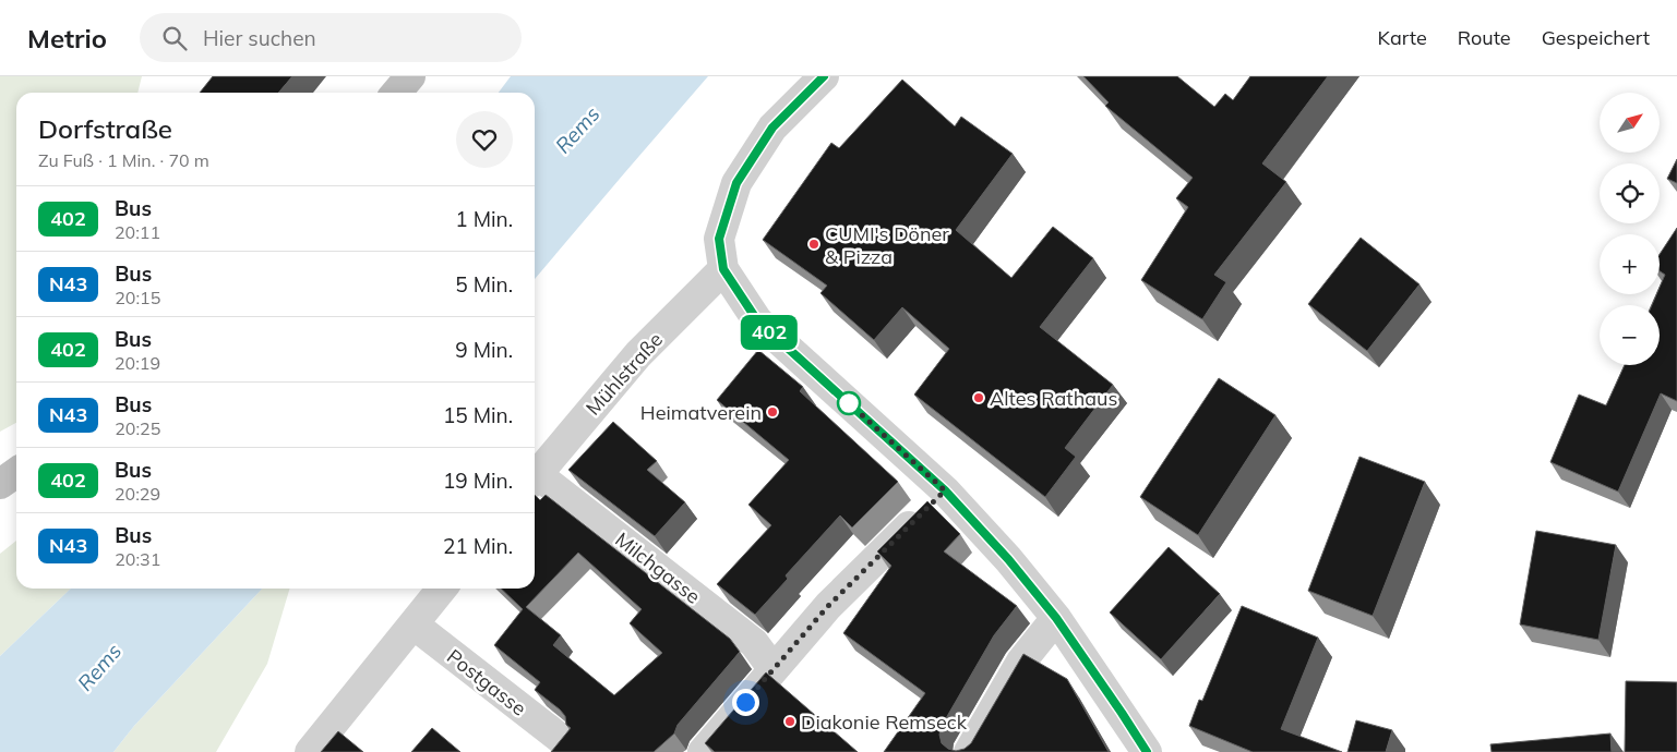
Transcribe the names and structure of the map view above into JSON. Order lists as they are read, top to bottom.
{
  "streets": {
    "street": ["Mühlstraße", "Milchgasse", "Postgasse"]
  },
  "water": ["Rems"],
  "places": [
    "CUMI's Döner & Pizza",
    "Altes Rathaus",
    "Heimatverein",
    "Diakonie Remseck"
  ],
  "lines": ["bus line 402"],
  "north": "top right",
  "page": {
    "header": "Metrio",
    "search": "Hier suchen",
    "nav": ["Karte", "Route", "Gespeichert"],
    "on_map": "402",
    "map_buttons": ["+", "−"],
    "heading": ["Dorfstraße", "Zu Fuß · 1 Min. · 70 m"],
    "list": [
      {
        "mark": "402",
        "name": "Bus",
        "note": "20:11",
        "value": "1 Min."
      },
      {
        "mark": "N43",
        "name": "Bus",
        "note": "20:15",
        "value": "5 Min."
      },
      {
        "mark": "402",
        "name": "Bus",
        "note": "20:19",
        "value": "9 Min."
      },
      {
        "mark": "N43",
        "name": "Bus",
        "note": "20:25",
        "value": "15 Min."
      },
      {
        "mark": "402",
        "name": "Bus",
        "note": "20:29",
        "value": "19 Min."
      },
      {
        "mark": "N43",
        "name": "Bus",
        "note": "20:31",
        "value": "21 Min."
      }
    ]
  }
}
